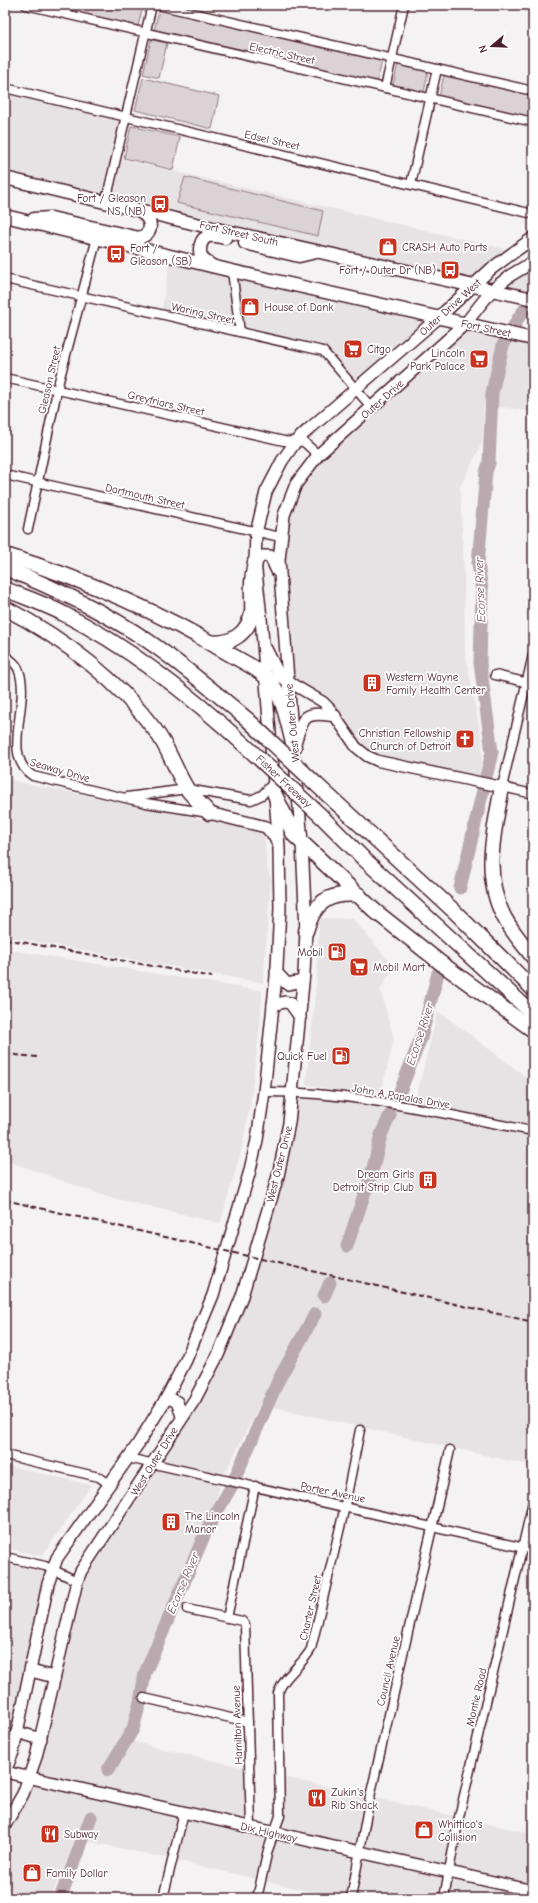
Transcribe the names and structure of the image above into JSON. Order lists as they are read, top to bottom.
{
  "streets": {
    "highway": ["Fisher Freeway"],
    "main road": [
      "Fort Street South",
      "Outer Drive West",
      "Fort Street",
      "Outer Drive",
      "West Outer Drive",
      "Dix Highway"
    ],
    "street": [
      "Electric Street",
      "Edsel Street",
      "Waring Street",
      "Gleason Street",
      "Greyfriars Street",
      "Dartmouth Street",
      "Seaway Drive",
      "John A Papalas Drive",
      "Porter Avenue",
      "Charter Street",
      "Council Avenue",
      "Montie Road",
      "Hamilton Avenue"
    ]
  },
  "crossings": [
    ["Fort Street South", "Outer Drive West"],
    ["Outer Drive West", "Waring Street"],
    ["Outer Drive West", "Fort Street"],
    ["Outer Drive West", "Greyfriars Street"],
    ["Outer Drive West", "West Outer Drive"],
    ["Waring Street", "Gleason Street"],
    ["Waring Street", "Outer Drive"],
    ["Fort Street", "Outer Drive"],
    ["Gleason Street", "Greyfriars Street"],
    ["Gleason Street", "Dartmouth Street"],
    ["Outer Drive", "Greyfriars Street"],
    ["Outer Drive", "West Outer Drive"],
    ["Greyfriars Street", "West Outer Drive"],
    ["Dartmouth Street", "West Outer Drive"],
    ["West Outer Drive", "Seaway Drive"],
    ["West Outer Drive", "John A Papalas Drive"],
    ["West Outer Drive", "Porter Avenue"],
    ["West Outer Drive", "Dix Highway"],
    ["Porter Avenue", "Charter Street"],
    ["Porter Avenue", "Council Avenue"],
    ["Porter Avenue", "Montie Road"],
    ["Charter Street", "Dix Highway"],
    ["Council Avenue", "Dix Highway"],
    ["Montie Road", "Dix Highway"],
    ["Hamilton Avenue", "Dix Highway"]
  ],
  "water": ["Ecorse River"],
  "places": {
    "bus stop": ["Fort / Gleason NS (NB)", "Fort / Gleason (SB)", "Fort / Outer Dr (NB)"],
    "shop": [
      "CRASH Auto Parts",
      "House of Dank",
      "Whittico's Collision",
      "Family Dollar"
    ],
    "supermarket": ["Citgo", "Lincoln Park Palace", "Mobil Mart"],
    "building": ["Western Wayne Family Health Center", "Dream Girls Detroit Strip Club", "The Lincoln Manor"],
    "church": ["Christian Fellowship Church of Detroit"],
    "fuel station": ["Mobil", "Quick Fuel"],
    "restaurant": ["Zukin's Rib Shack", "Subway"]
  },
  "north": "left"
}
